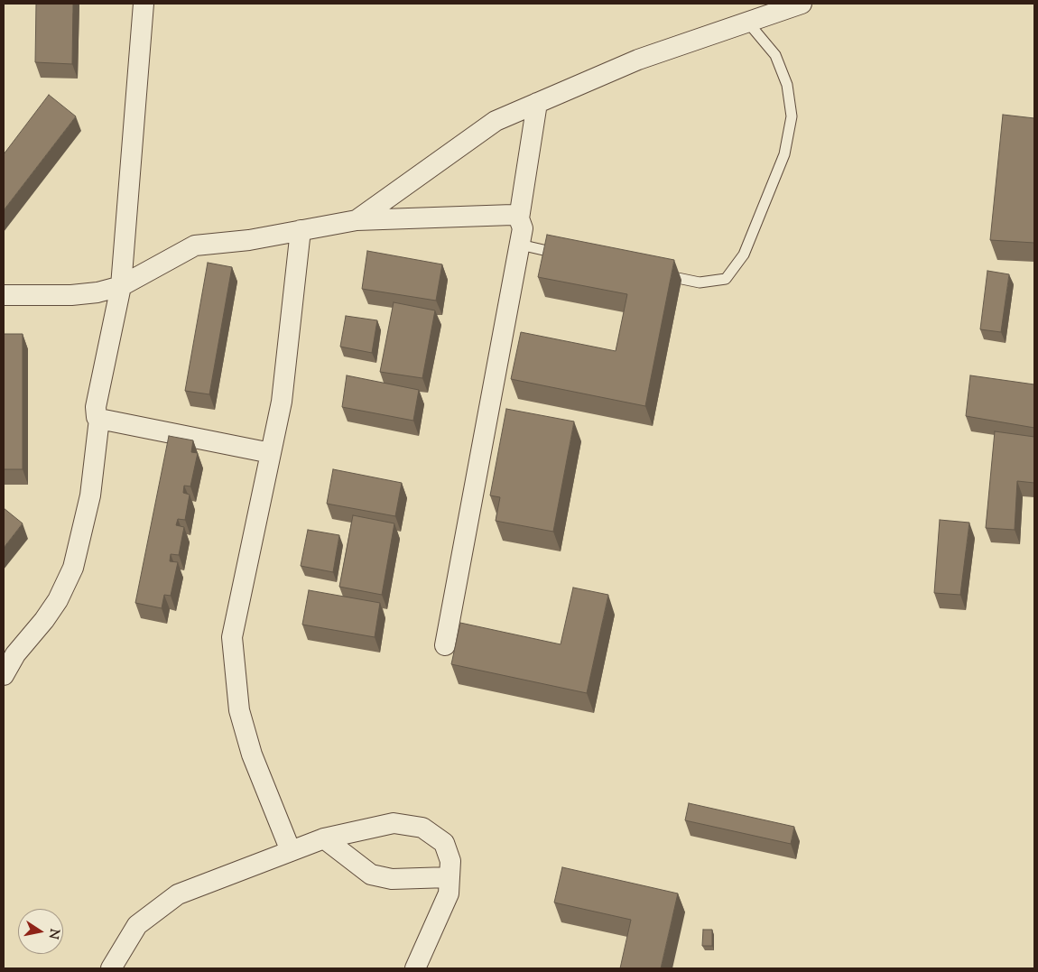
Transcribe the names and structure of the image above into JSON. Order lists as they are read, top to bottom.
{
  "north": "right"
}
